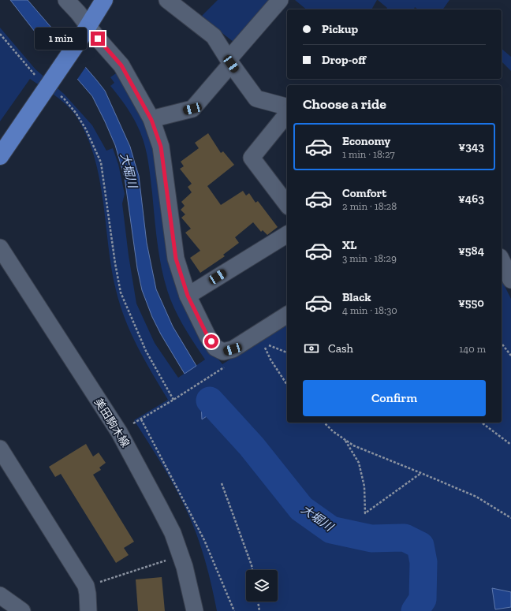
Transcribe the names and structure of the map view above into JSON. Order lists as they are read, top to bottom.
{
  "streets": {
    "street": ["美田駒木線"]
  },
  "water": ["大堀川"],
  "page": {
    "banner": ["Pickup", "Drop-off"],
    "bubble": "1 min",
    "heading": "Choose a ride",
    "list": [
      {
        "name": "Economy",
        "note": "1 min · 18:27",
        "value": "¥343"
      },
      {
        "name": "Comfort",
        "note": "2 min · 18:28",
        "value": "¥463"
      },
      {
        "name": "XL",
        "note": "3 min · 18:29",
        "value": "¥584"
      },
      {
        "name": "Black",
        "note": "4 min · 18:30",
        "value": "¥550"
      }
    ],
    "pay": ["Cash", "140 m"],
    "buttons": "Confirm"
  }
}
